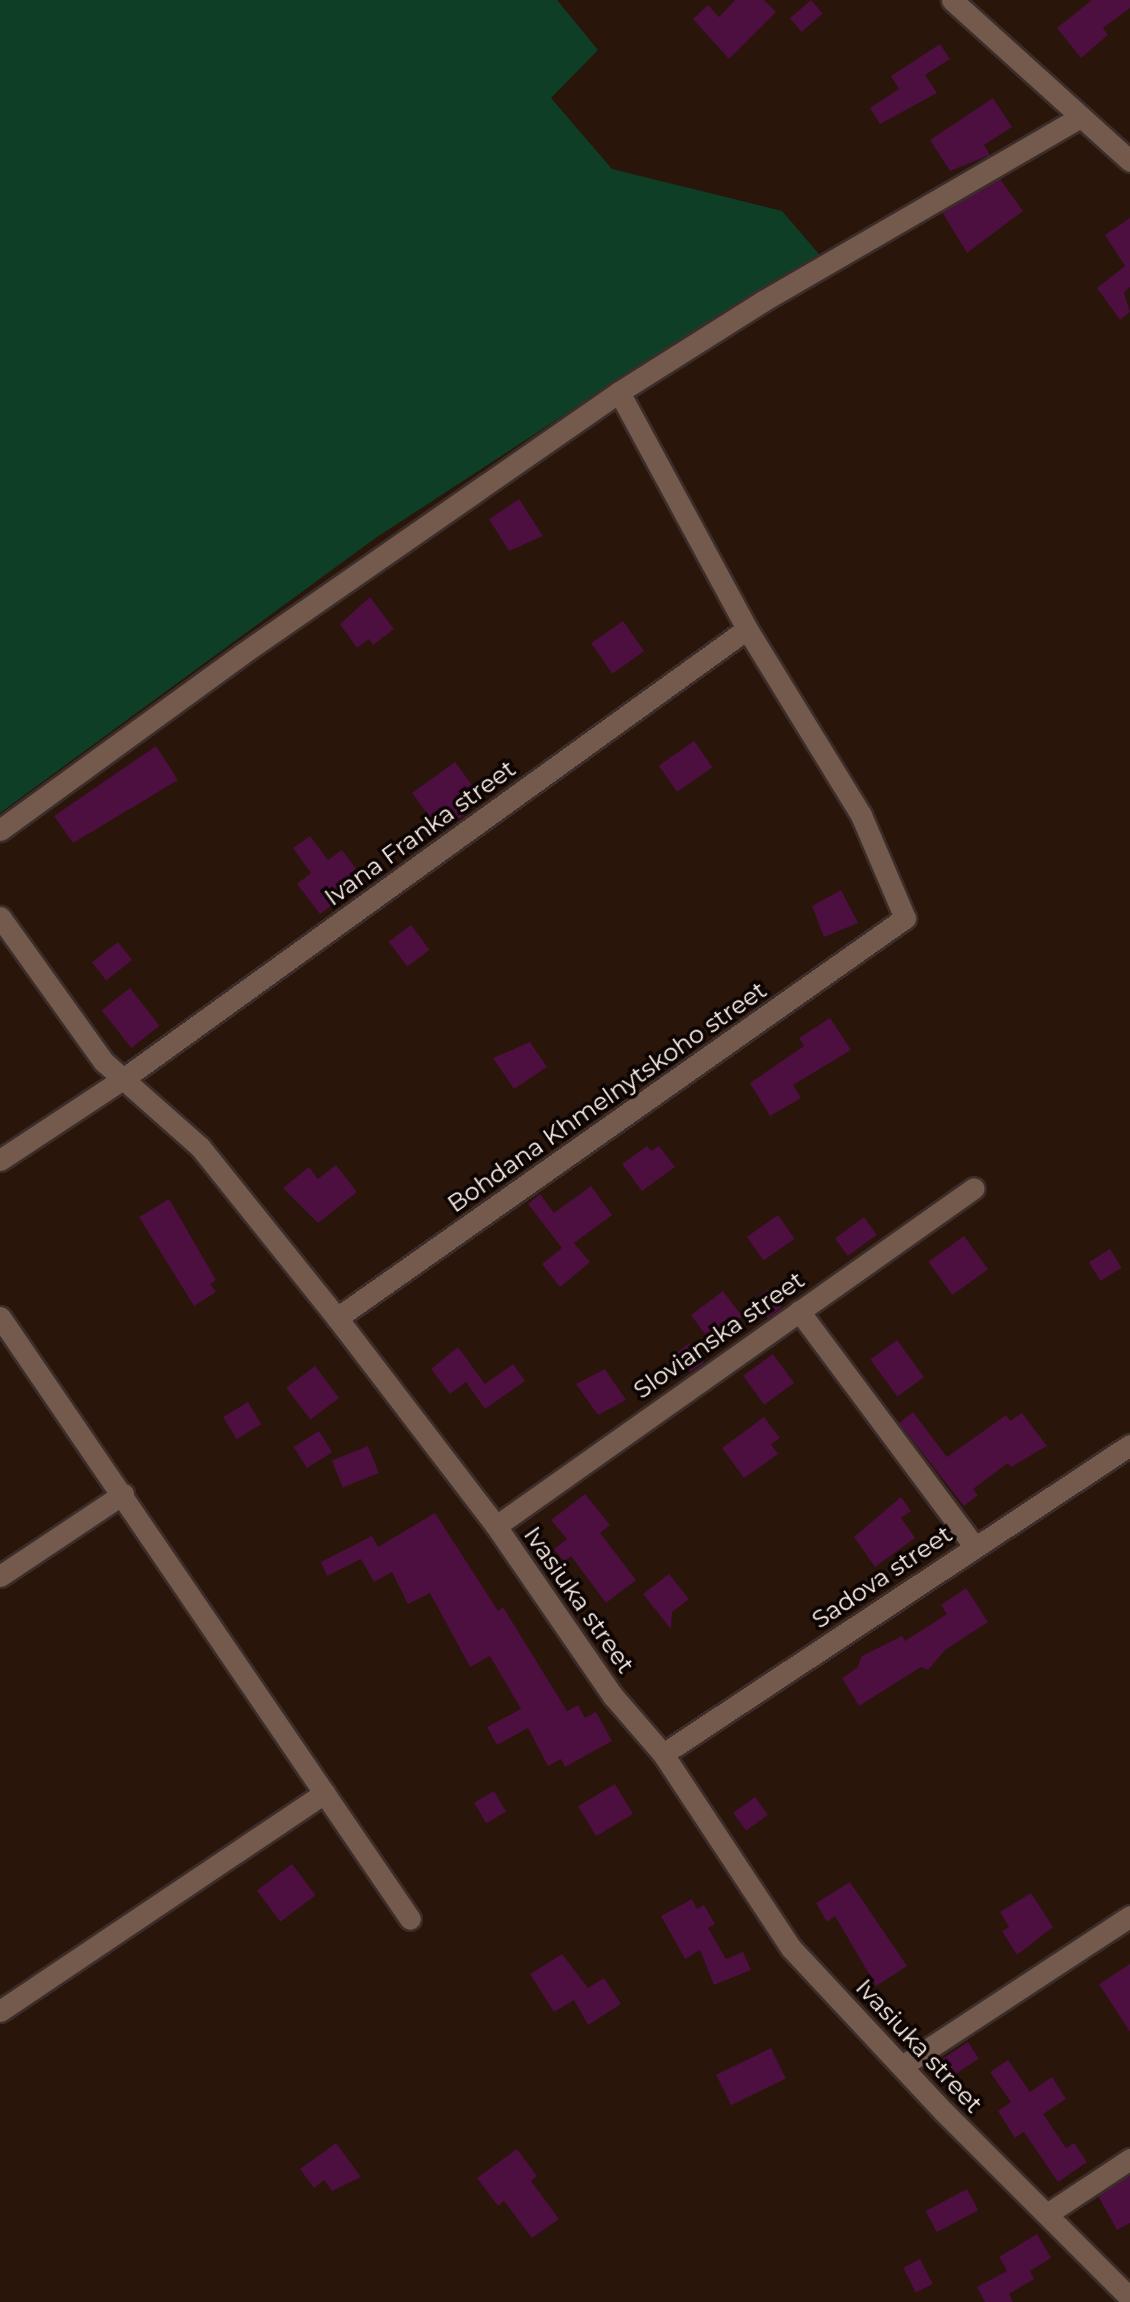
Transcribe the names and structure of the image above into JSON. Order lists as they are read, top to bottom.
{
  "streets": {
    "street": [
      "Ivana Franka street",
      "Bohdana Khmelnytskoho street",
      "Slovianska street",
      "Sadova street",
      "Ivasiuka street"
    ]
  },
  "crossings": [
    ["Ivana Franka street", "Bohdana Khmelnytskoho street"],
    ["Ivana Franka street", "Ivasiuka street"],
    ["Bohdana Khmelnytskoho street", "Ivasiuka street"],
    ["Slovianska street", "Ivasiuka street"],
    ["Sadova street", "Ivasiuka street"]
  ]
}
